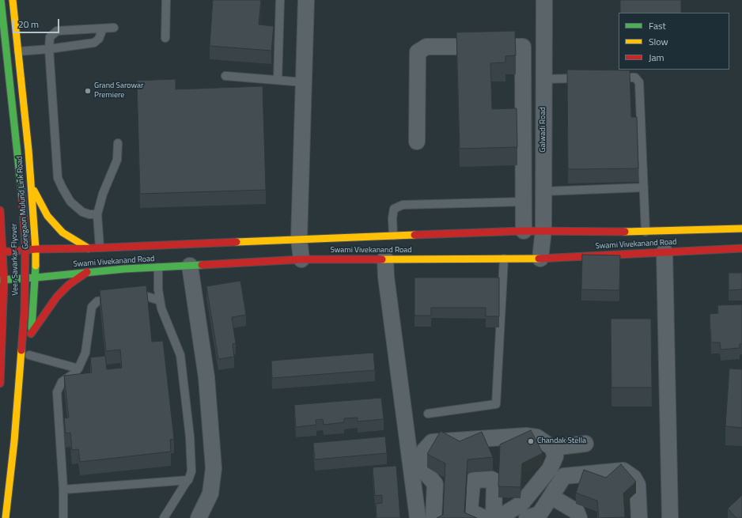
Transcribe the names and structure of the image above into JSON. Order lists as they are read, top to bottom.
{
  "streets": {
    "main road": ["Goregaon Mulund Link Road", "Swami Vivekanand Road", "Veer Savarkar Flyover"],
    "street": ["Galwadi Road"]
  },
  "crossings": [
    ["Galwadi Road", "Swami Vivekanand Road"],
    ["Goregaon Mulund Link Road", "Swami Vivekanand Road"]
  ],
  "places": ["Grand Sarowar Premiere", "Chandak Stella"],
  "legend": ["Fast", "Slow", "Jam"],
  "scale_bar": "20 m"
}
